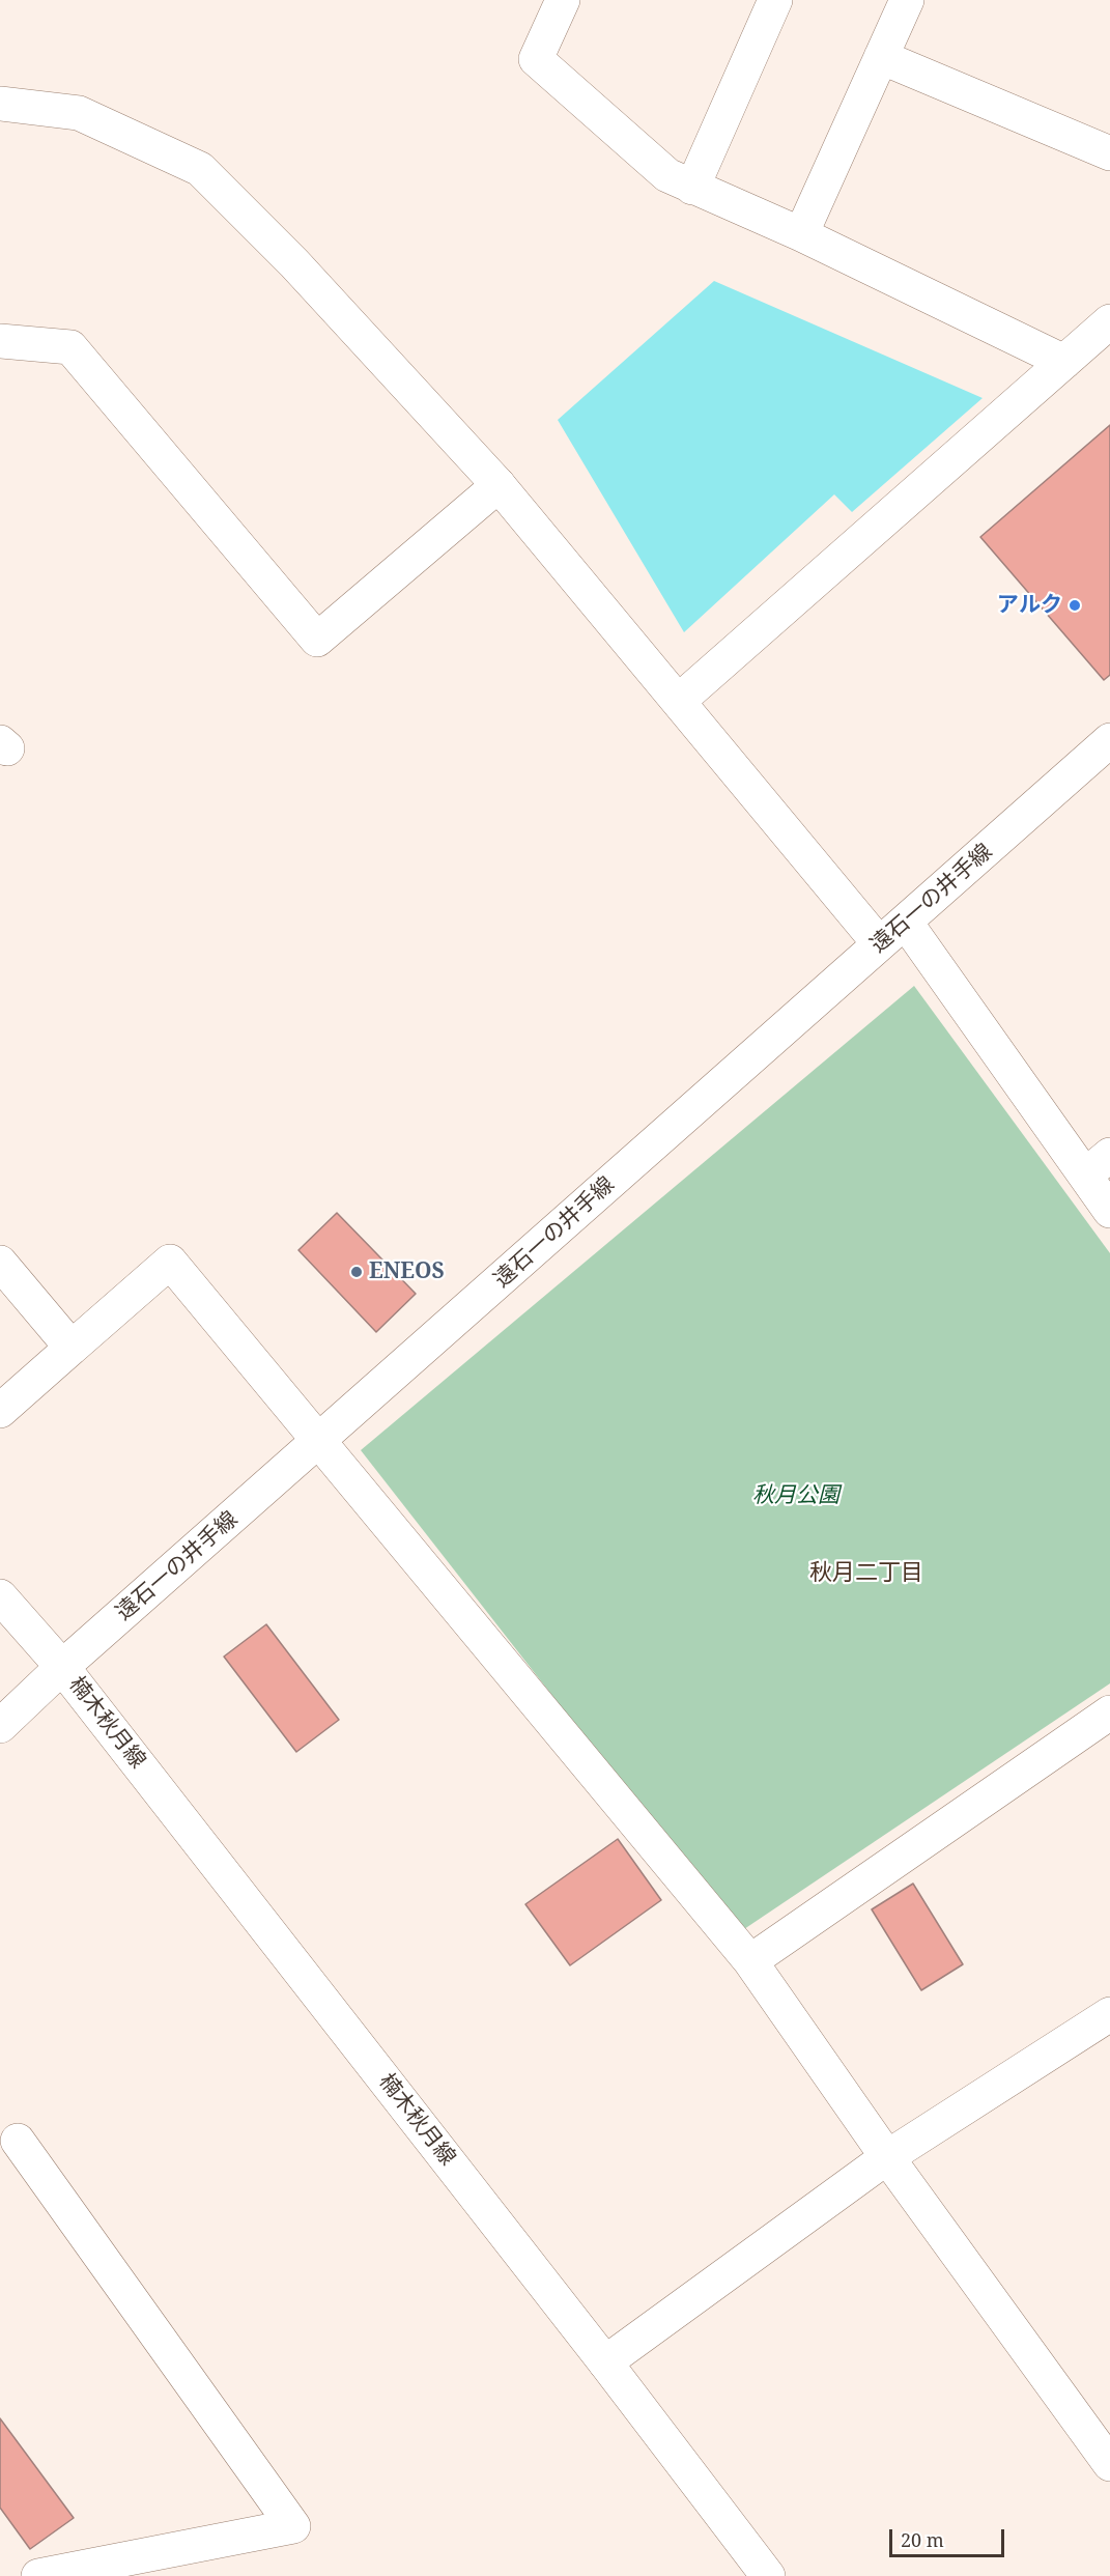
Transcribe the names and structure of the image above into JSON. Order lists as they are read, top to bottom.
{
  "streets": {
    "street": ["遠石一の井手線", "楠木秋月線"]
  },
  "crossings": [
    ["遠石一の井手線", "楠木秋月線"]
  ],
  "districts": ["秋月二丁目"],
  "parks": ["秋月公園"],
  "places": ["アルク", "ENEOS"],
  "scale_bar": "20 m"
}
